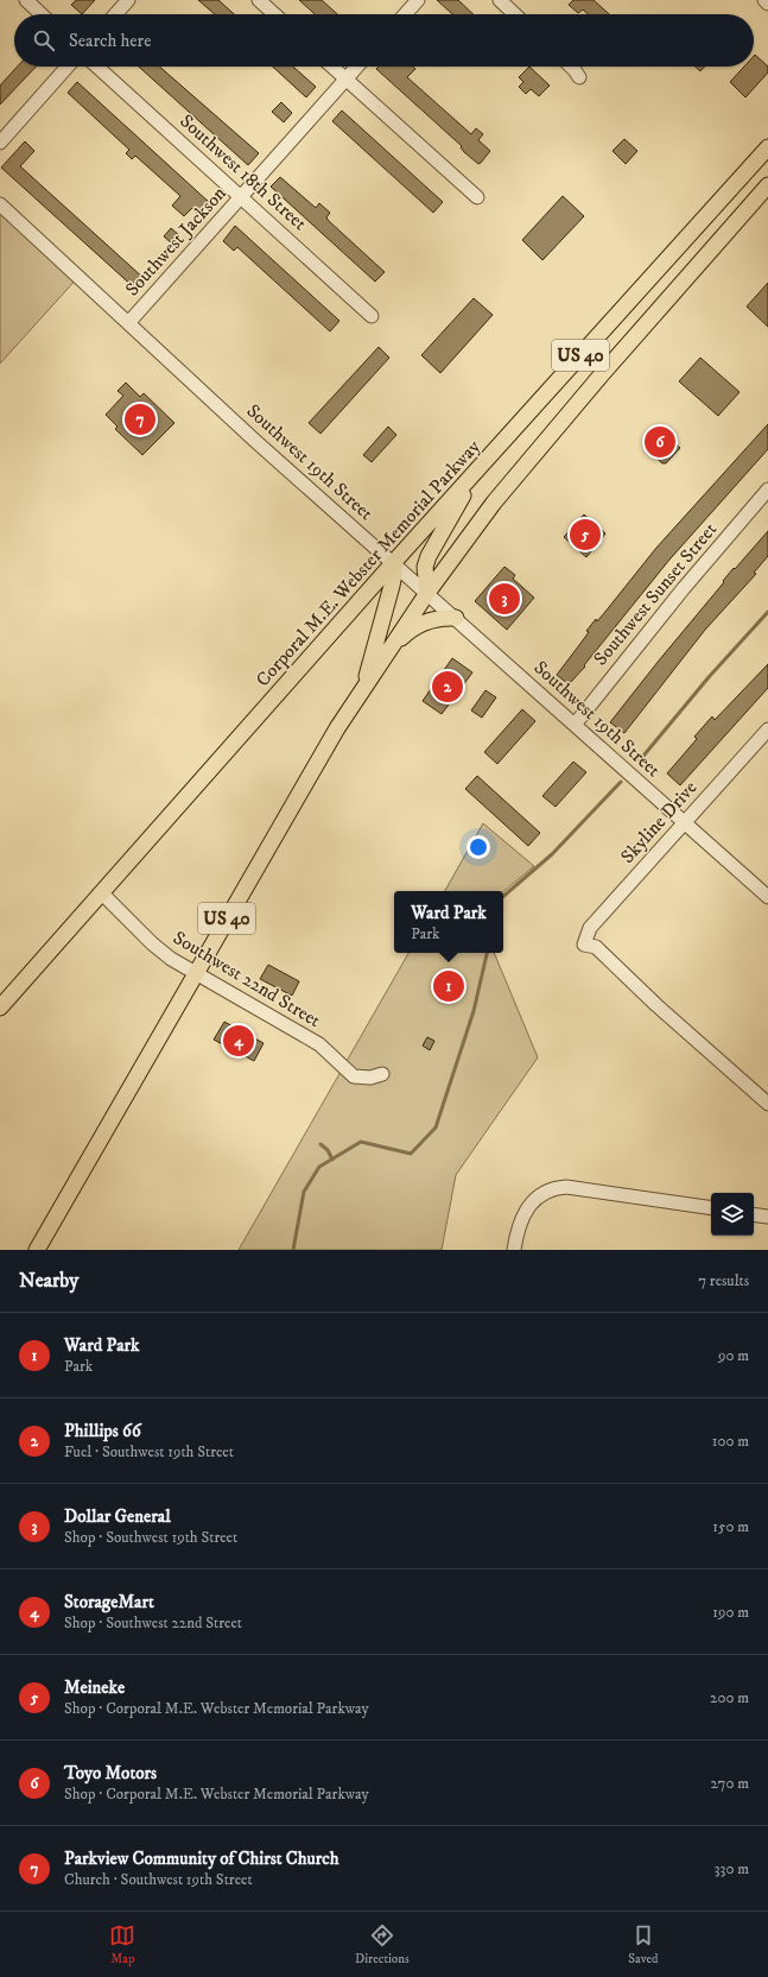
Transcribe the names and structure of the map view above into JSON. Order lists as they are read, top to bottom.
{
  "streets": {
    "main road": ["US 40", "Corporal M.E. Webster Memorial Parkway"],
    "street": [
      "Southwest 18th Street",
      "Southwest Jackson",
      "Southwest 19th Street",
      "Southwest Sunset Street",
      "Skyline Drive",
      "Southwest 22nd Street"
    ]
  },
  "crossings": [
    ["Southwest 18th Street", "Southwest Jackson"],
    ["Southwest Jackson", "Southwest 19th Street"],
    ["US 40", "Southwest 19th Street"],
    ["US 40", "Southwest 22nd Street"],
    ["Southwest 19th Street", "Corporal M.E. Webster Memorial Parkway"],
    ["Southwest 19th Street", "Southwest Sunset Street"],
    ["Southwest 19th Street", "Skyline Drive"],
    ["Corporal M.E. Webster Memorial Parkway", "Southwest 22nd Street"]
  ],
  "page": {
    "search": "Search here",
    "pins": [
      "7",
      "6",
      "5",
      "3",
      "2",
      "1",
      "4"
    ],
    "popup": ["Ward Park", "Park"],
    "heading": ["Nearby", "7 results"],
    "list": [
      {
        "mark": "1",
        "name": "Ward Park",
        "note": "Park",
        "value": "90 m"
      },
      {
        "mark": "2",
        "name": "Phillips 66",
        "note": "Fuel · Southwest 19th Street",
        "value": "100 m"
      },
      {
        "mark": "3",
        "name": "Dollar General",
        "note": "Shop · Southwest 19th Street",
        "value": "150 m"
      },
      {
        "mark": "4",
        "name": "StorageMart",
        "note": "Shop · Southwest 22nd Street",
        "value": "190 m"
      },
      {
        "mark": "5",
        "name": "Meineke",
        "note": "Shop · Corporal M.E. Webster Memorial Parkway",
        "value": "200 m"
      },
      {
        "mark": "6",
        "name": "Toyo Motors",
        "note": "Shop · Corporal M.E. Webster Memorial Parkway",
        "value": "270 m"
      },
      {
        "mark": "7",
        "name": "Parkview Community of Chirst Church",
        "note": "Church · Southwest 19th Street",
        "value": "330 m"
      }
    ],
    "nav": ["Map", "Directions", "Saved"]
  }
}
